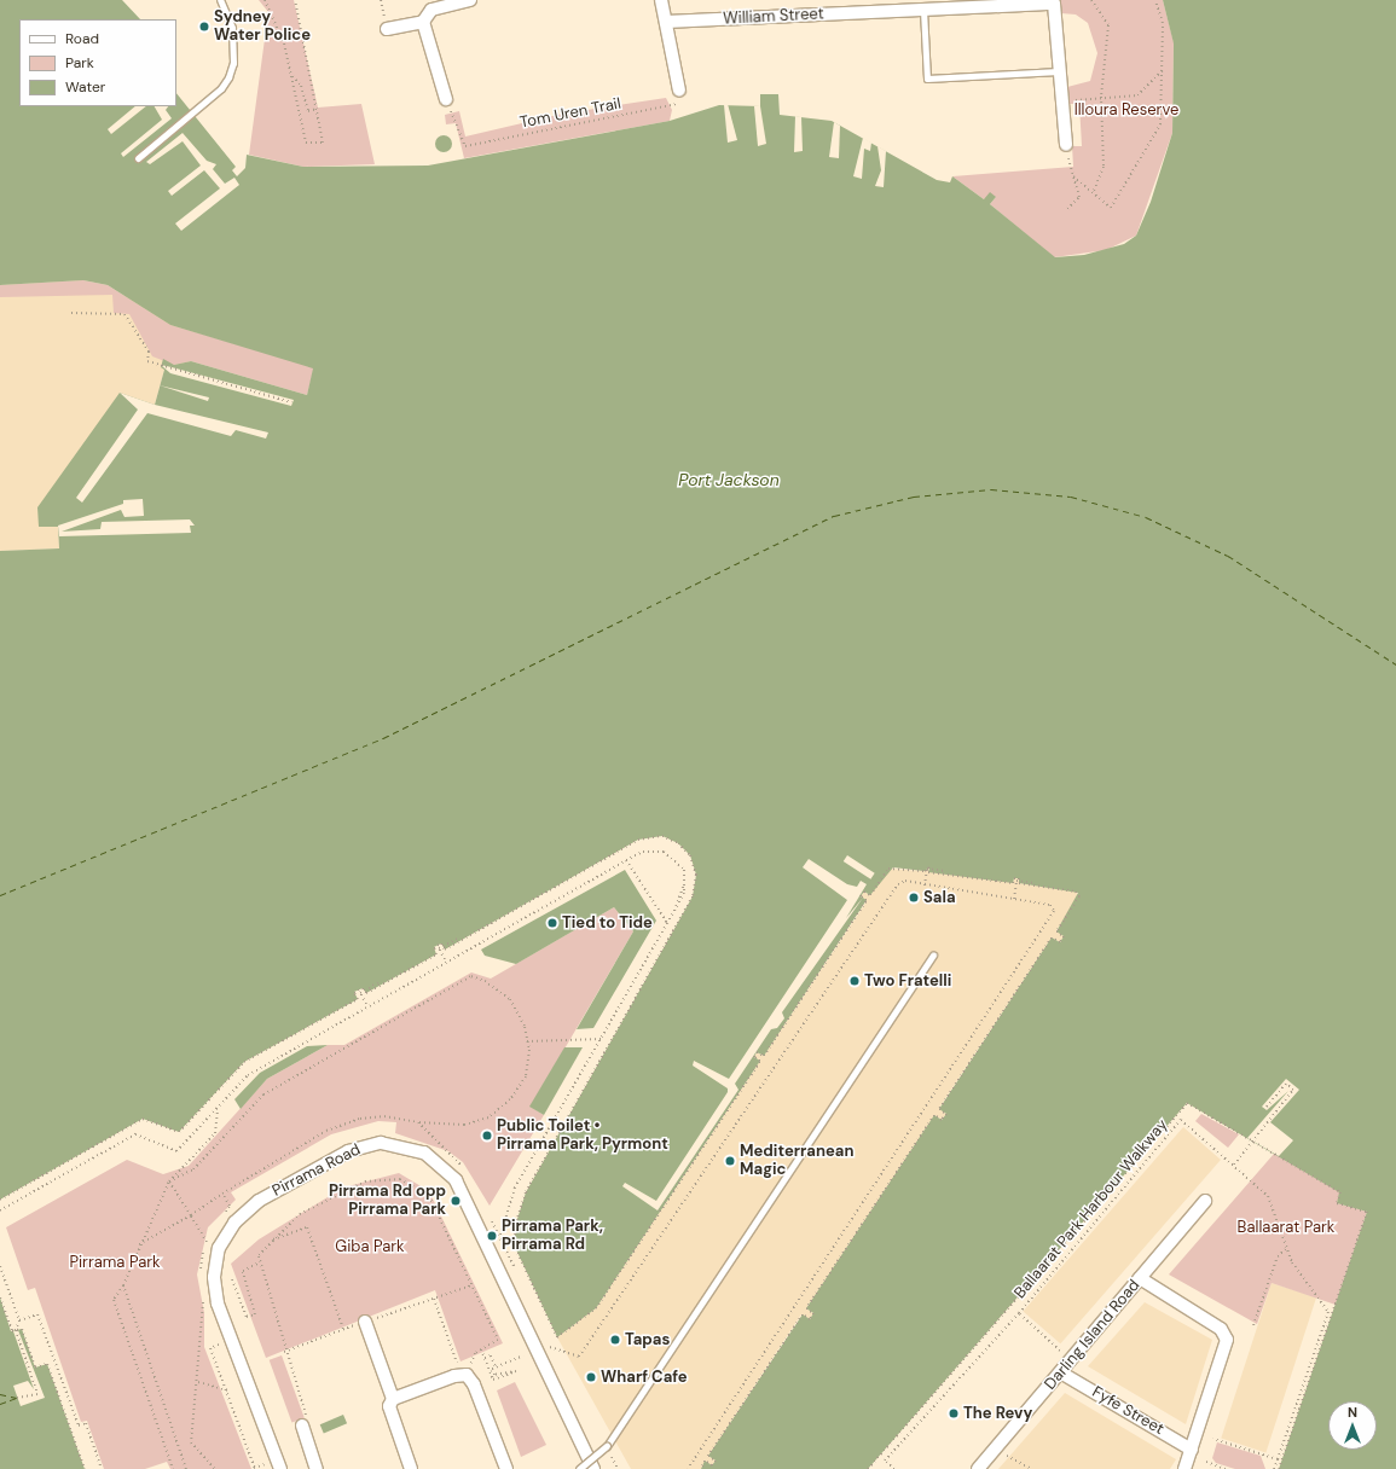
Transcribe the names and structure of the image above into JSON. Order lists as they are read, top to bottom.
{
  "streets": {
    "street": [
      "William Street",
      "Pirrama Road",
      "Darling Island Road",
      "Fyfe Street"
    ],
    "path": ["Tom Uren Trail", "Ballaarat Park Harbour Walkway"]
  },
  "crossings": [
    ["Darling Island Road", "Fyfe Street"]
  ],
  "water": ["Port Jackson"],
  "parks": [
    "Illoura Reserve",
    "Ballaarat Park",
    "Giba Park",
    "Pirrama Park"
  ],
  "places": [
    "Sydney Water Police",
    "Sala",
    "Tied to Tide",
    "Two Fratelli",
    "Public Toilet • Pirrama Park, Pyrmont",
    "Mediterranean Magic",
    "Pirrama Rd opp Pirrama Park",
    "Pirrama Park, Pirrama Rd",
    "Tapas",
    "Wharf Cafe",
    "The Revy"
  ],
  "legend": ["Road", "Park", "Water"],
  "north": "top"
}
